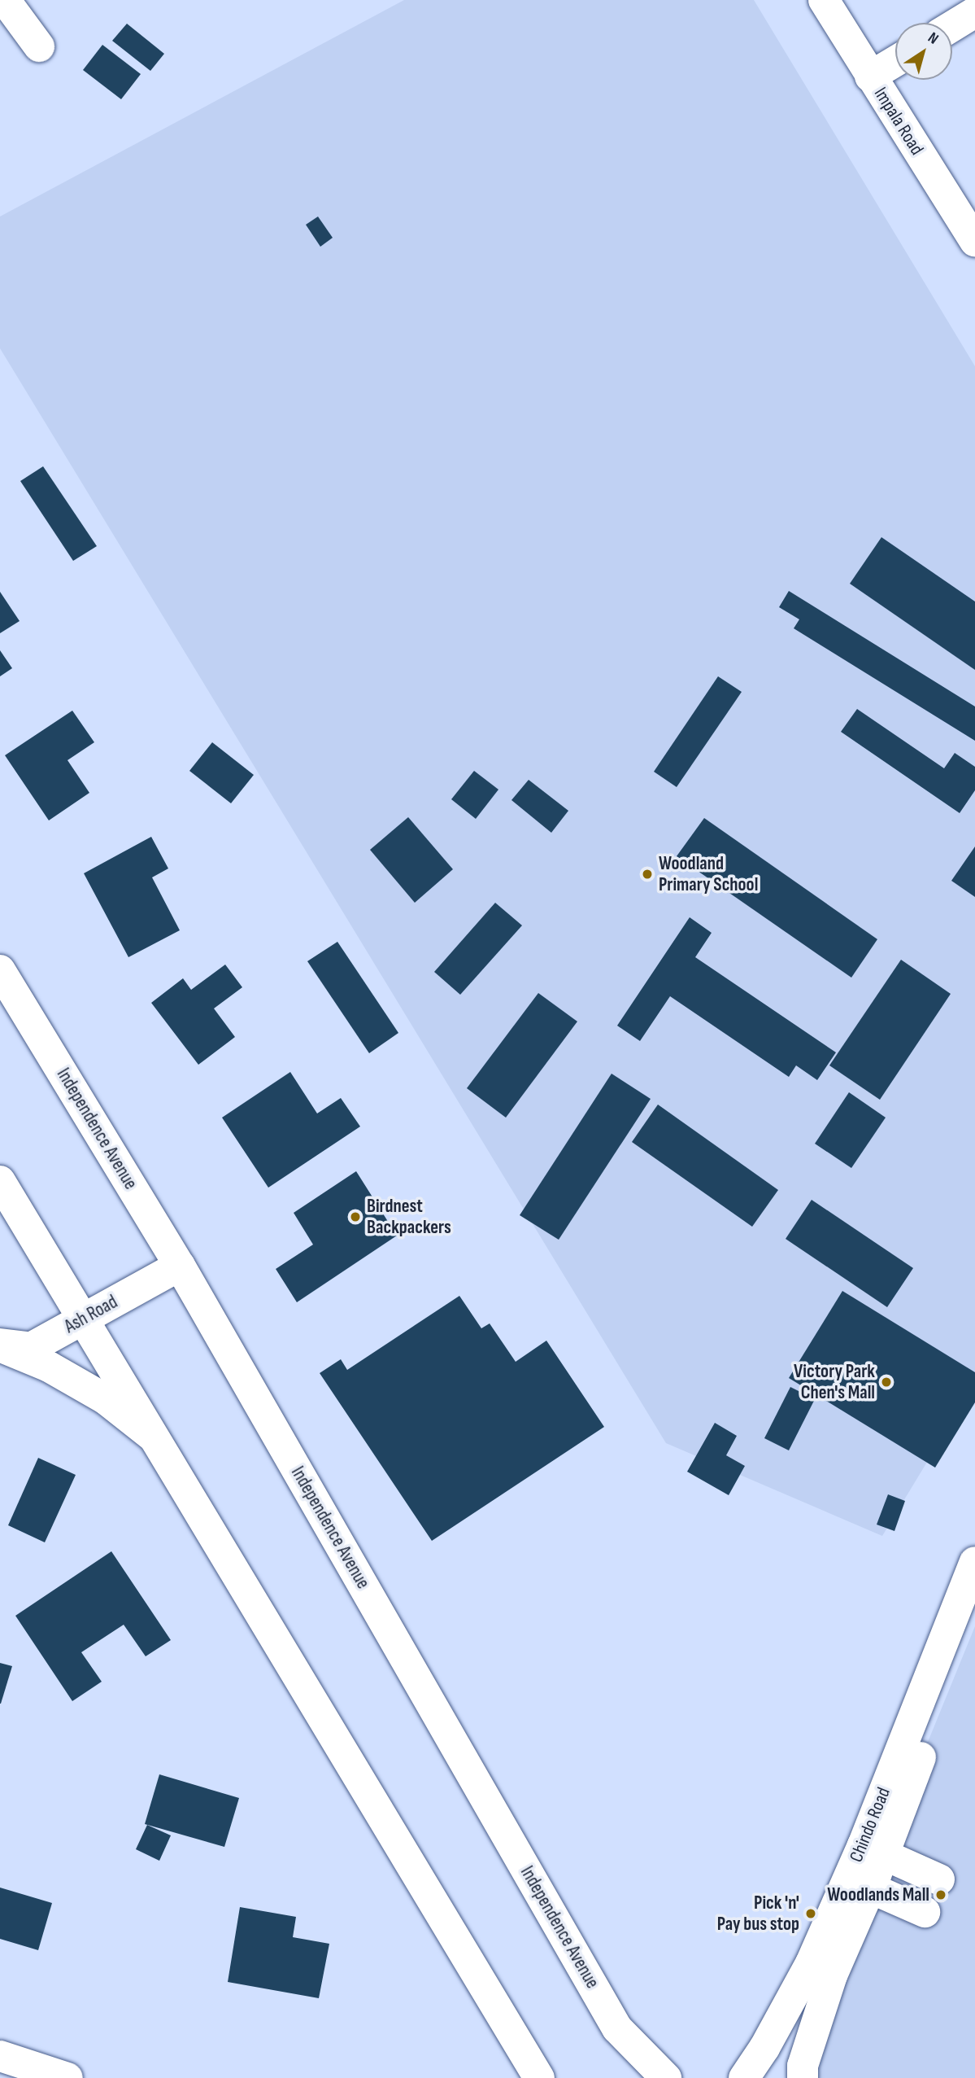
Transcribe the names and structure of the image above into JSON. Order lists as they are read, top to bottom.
{
  "streets": {
    "main road": [
      "Impala Road",
      "Independence Avenue",
      "Ash Road",
      "Chindo Road"
    ]
  },
  "crossings": [
    ["Independence Avenue", "Ash Road"]
  ],
  "places": [
    "Woodland Primary School",
    "Birdnest Backpackers",
    "Victory Park Chen's Mall",
    "Woodlands Mall",
    "Pick 'n' Pay bus stop"
  ],
  "north": "top right"
}
